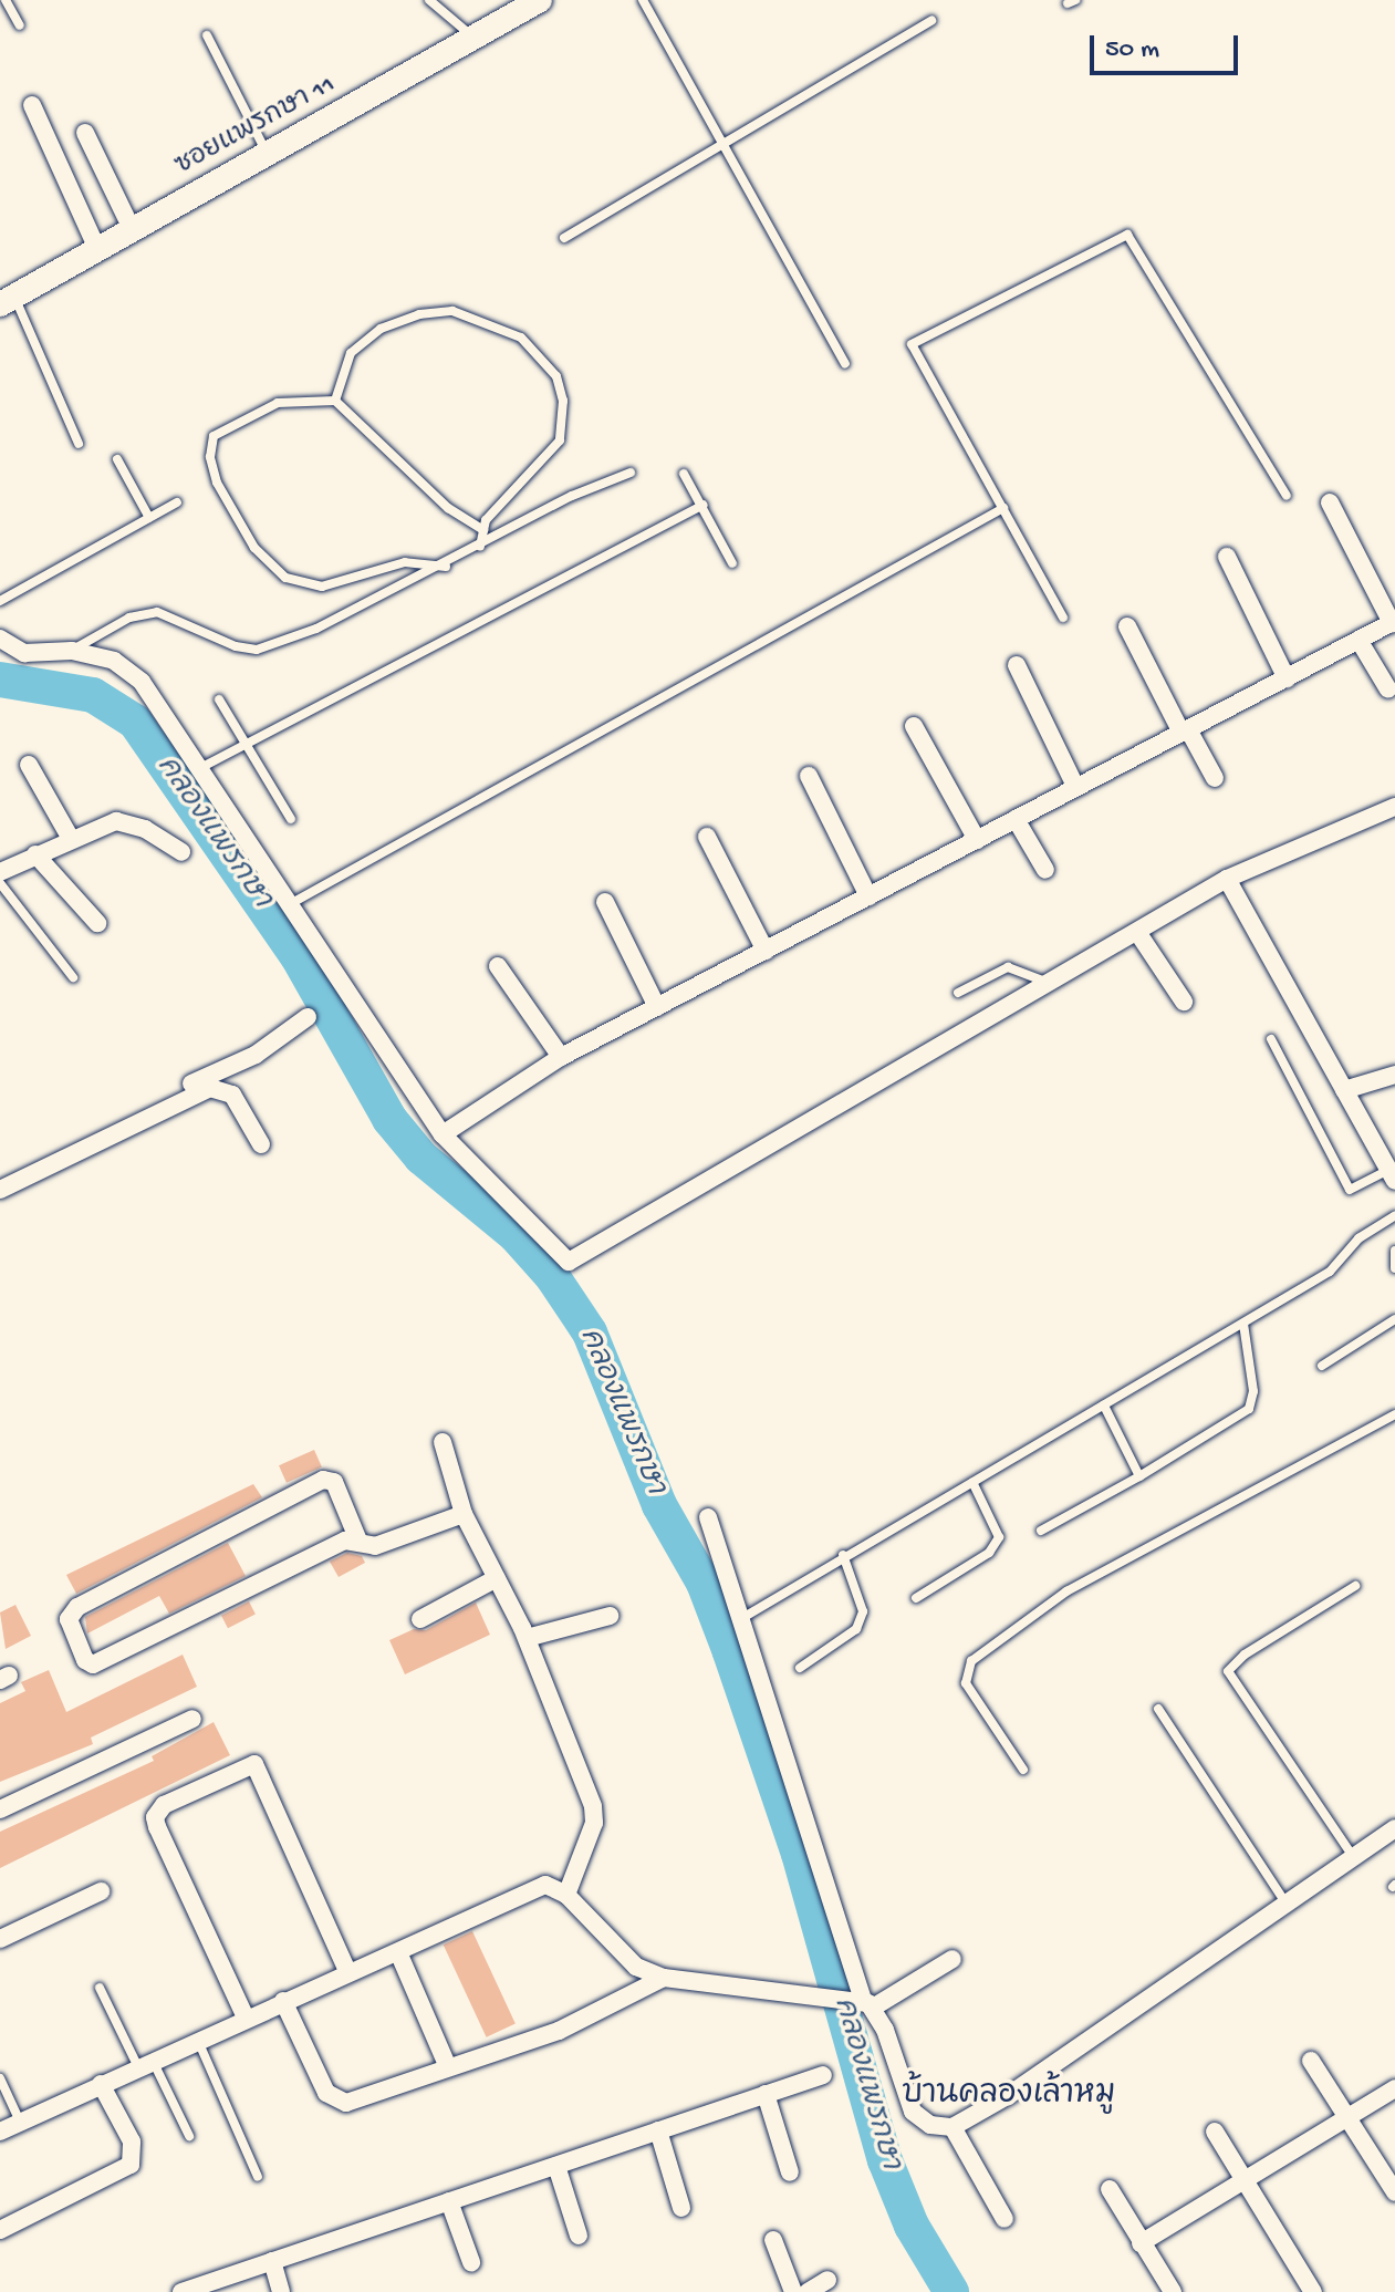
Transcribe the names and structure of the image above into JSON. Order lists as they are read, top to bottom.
{
  "streets": {
    "street": ["ซอยแพรกษา 11"]
  },
  "districts": ["บ้านคลองเล้าหมู"],
  "water": ["คลองแพรกษา"],
  "scale_bar": "50 m"
}
